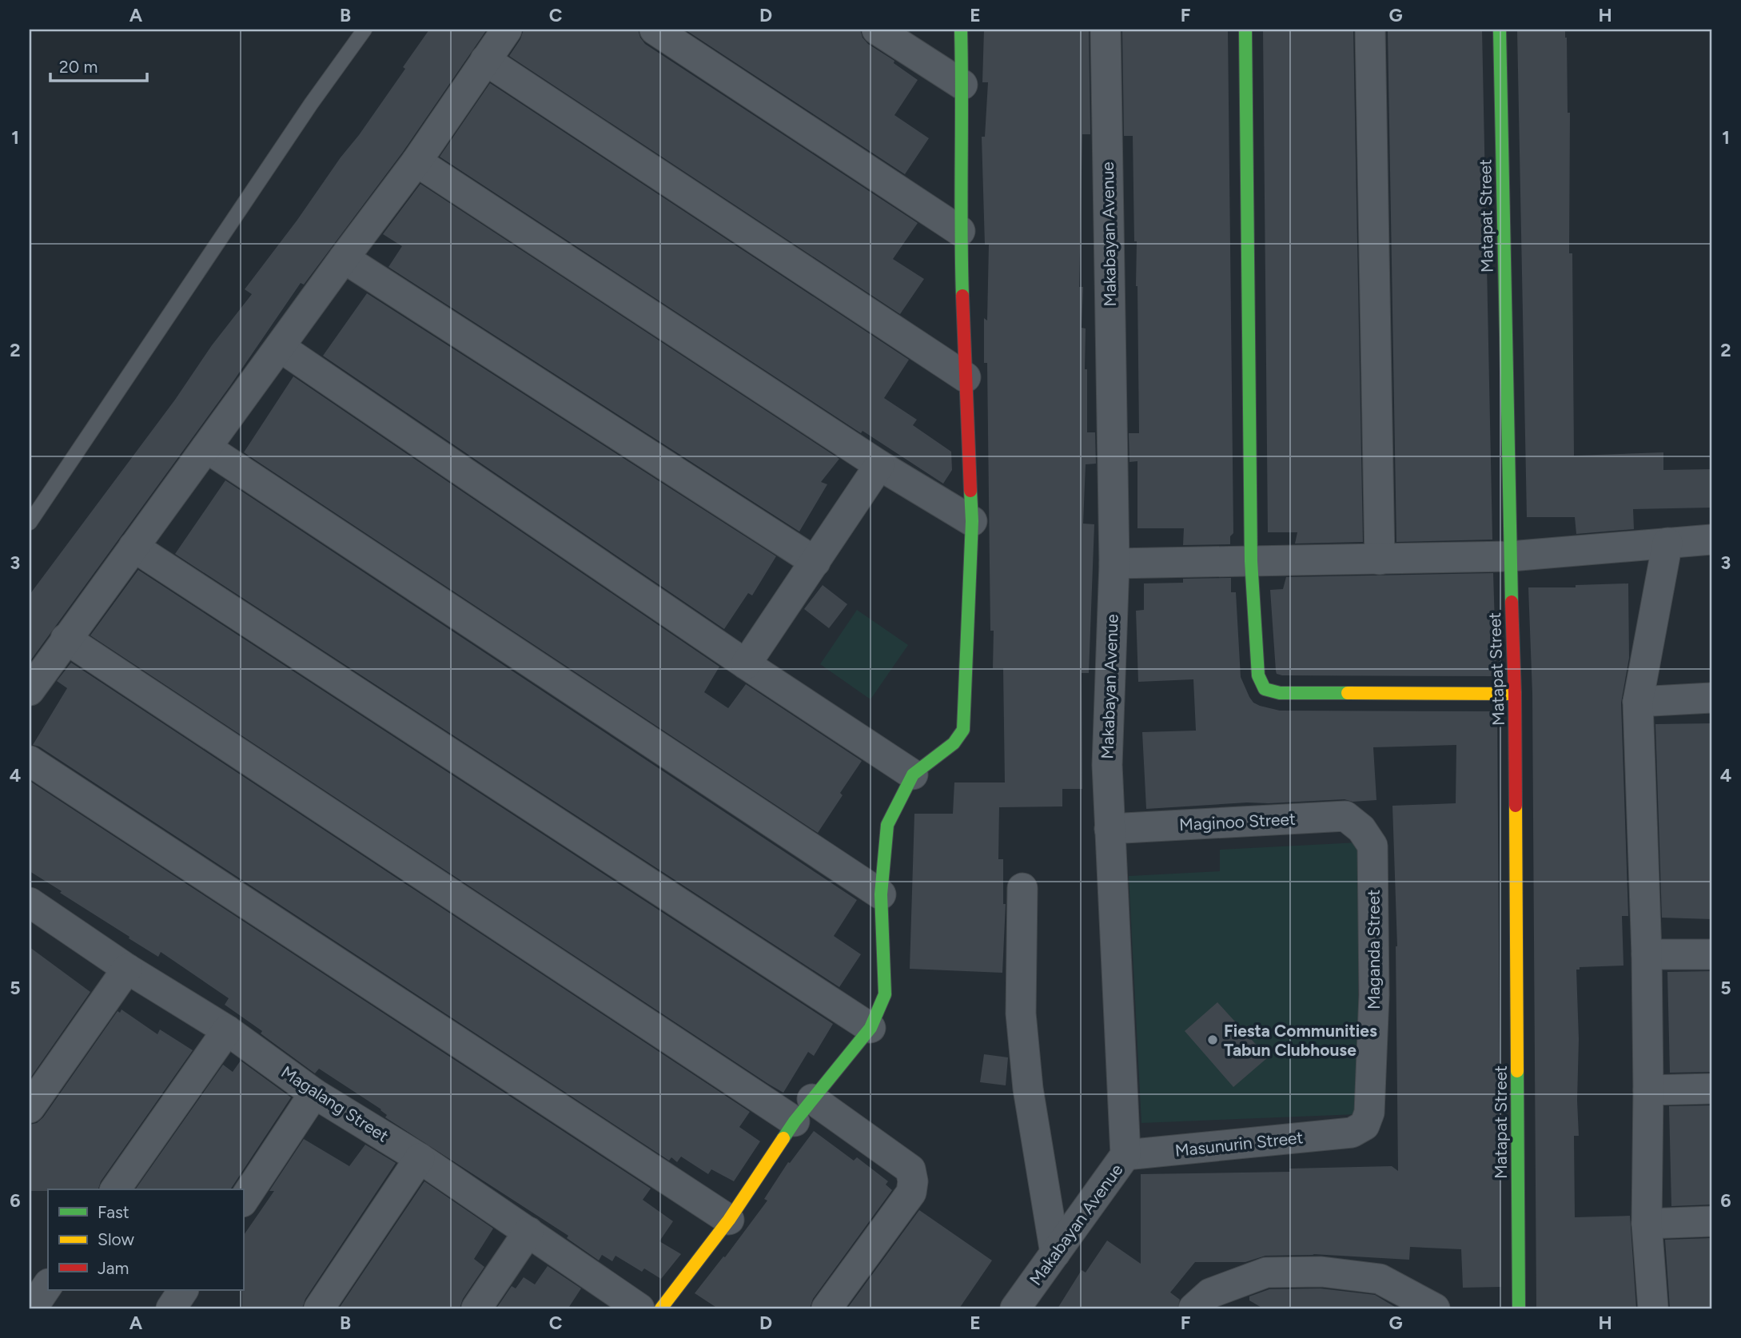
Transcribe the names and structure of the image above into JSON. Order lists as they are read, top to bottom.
{
  "streets": {
    "street": [
      "Matapat Street",
      "Makabayan Avenue",
      "Maginoo Street",
      "Maganda Street",
      "Magalang Street",
      "Masunurin Street"
    ]
  },
  "crossings": [
    ["Makabayan Avenue", "Maginoo Street"],
    ["Makabayan Avenue", "Masunurin Street"],
    ["Maginoo Street", "Maganda Street"],
    ["Maganda Street", "Masunurin Street"]
  ],
  "places": ["Fiesta Communities Tabun Clubhouse"],
  "legend": ["Fast", "Slow", "Jam"],
  "scale_bar": "20 m",
  "grid": {
    "columns": [
      "A",
      "B",
      "C",
      "D",
      "E",
      "F",
      "G",
      "H"
    ],
    "rows": [
      "1",
      "2",
      "3",
      "4",
      "5",
      "6"
    ]
  }
}
